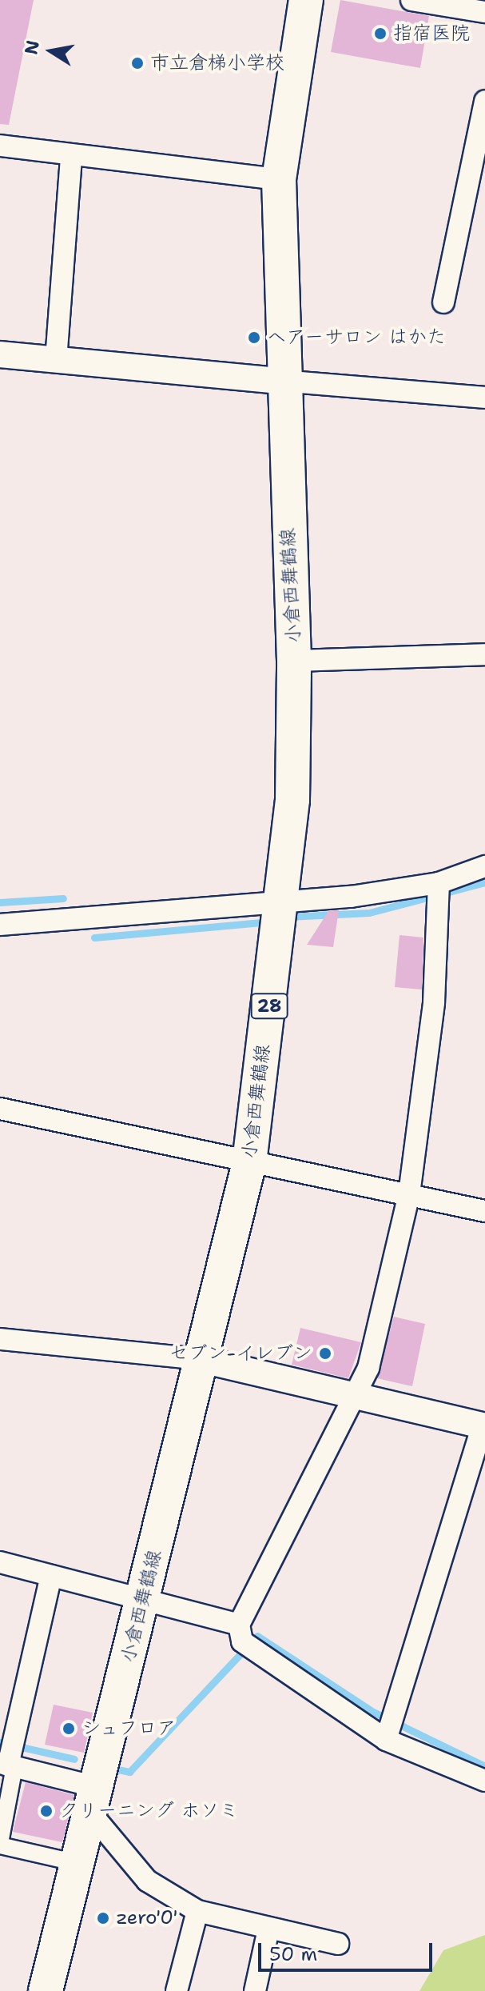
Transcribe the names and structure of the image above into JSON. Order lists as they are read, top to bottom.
{
  "streets": {
    "main road": ["小倉西舞鶴線", "28"]
  },
  "places": [
    "指宿医院",
    "市立倉梯小学校",
    "ヘアーサロン はかた",
    "セブン-イレブン",
    "シュフロア",
    "クリーニング ホソミ",
    "zero'0'"
  ],
  "scale_bar": "50 m",
  "north": "left"
}
